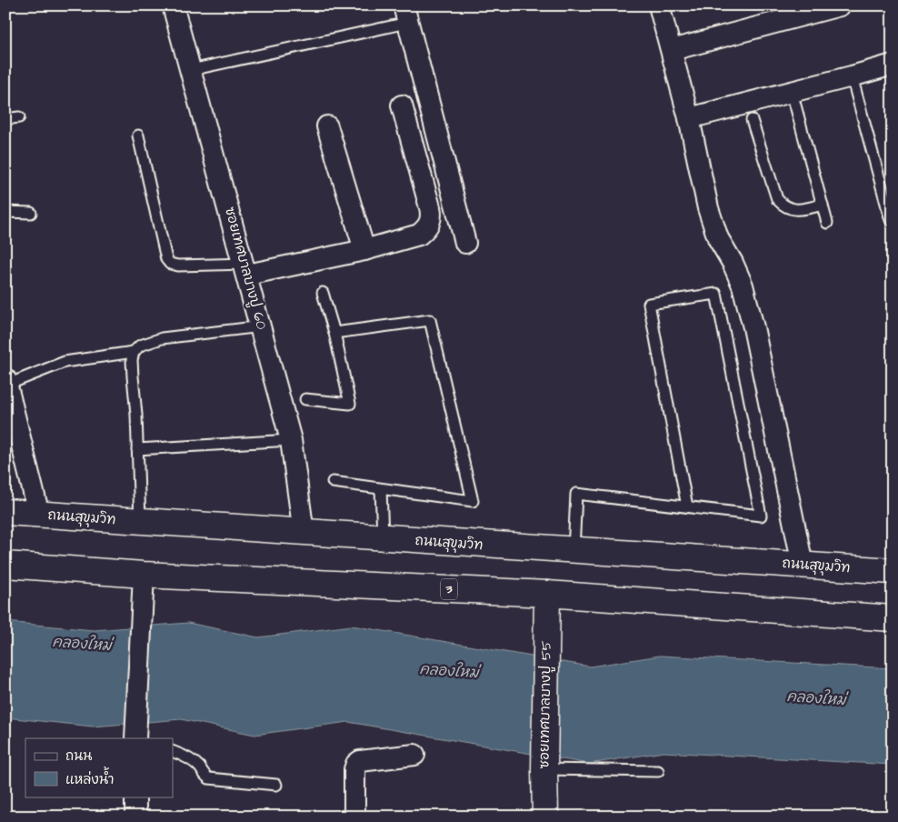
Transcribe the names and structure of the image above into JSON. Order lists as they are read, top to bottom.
{
  "streets": {
    "main road": ["ถนนสุขุมวิท", "3", "ซอยเทศบาลบางปู 55"],
    "street": ["ซอยเทศบาลบางปู 60"]
  },
  "crossings": [
    ["ซอยเทศบาลบางปู 60", "ถนนสุขุมวิท"],
    ["3", "ซอยเทศบาลบางปู 55"]
  ],
  "water": ["คลองใหม่"],
  "legend": ["ถนน", "แหล่งน้ำ"]
}
